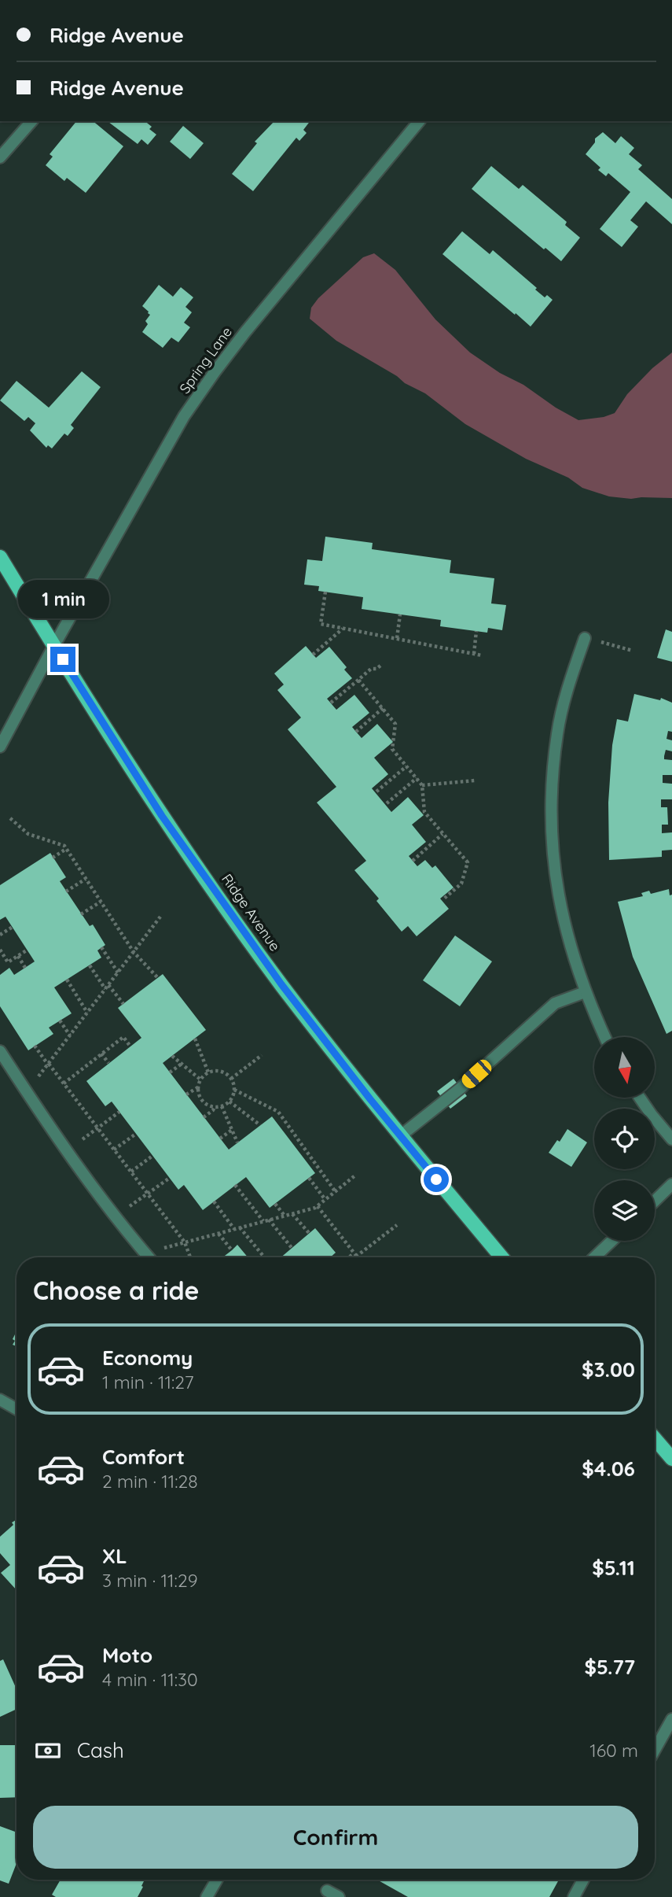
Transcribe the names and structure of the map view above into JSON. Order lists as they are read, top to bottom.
{
  "streets": {
    "main road": ["Ridge Avenue"],
    "street": ["Spring Lane"]
  },
  "crossings": [
    ["Spring Lane", "Ridge Avenue"]
  ],
  "north": "bottom",
  "page": {
    "banner": ["Ridge Avenue", "Ridge Avenue"],
    "bubble": "1 min",
    "heading": "Choose a ride",
    "list": [
      {
        "name": "Economy",
        "note": "1 min · 11:27",
        "value": "$3.00"
      },
      {
        "name": "Comfort",
        "note": "2 min · 11:28",
        "value": "$4.06"
      },
      {
        "name": "XL",
        "note": "3 min · 11:29",
        "value": "$5.11"
      },
      {
        "name": "Moto",
        "note": "4 min · 11:30",
        "value": "$5.77"
      }
    ],
    "pay": ["Cash", "160 m"],
    "buttons": "Confirm"
  }
}
